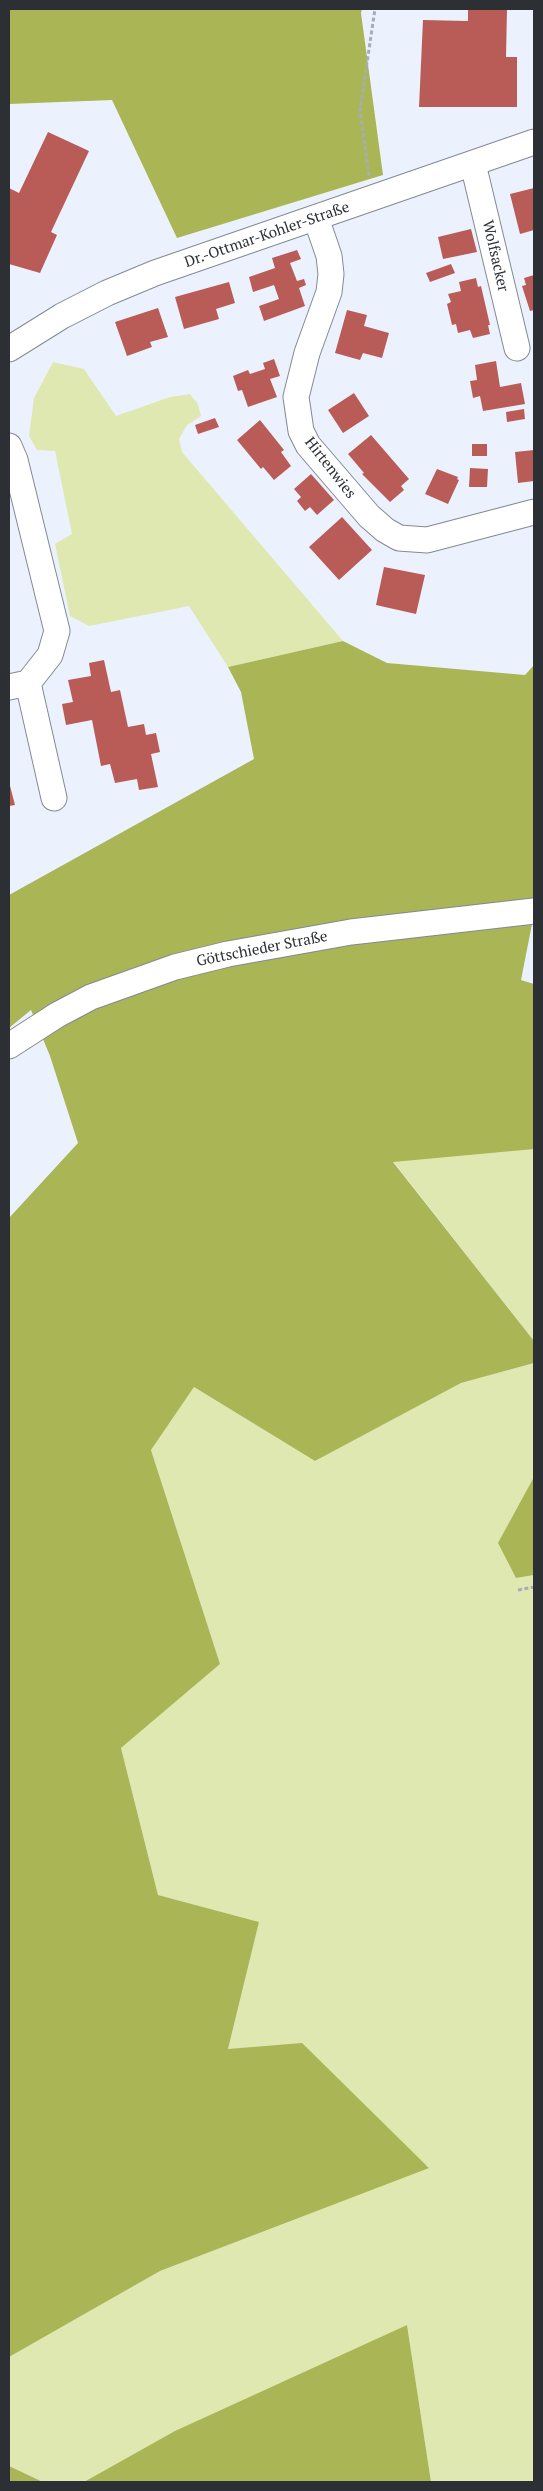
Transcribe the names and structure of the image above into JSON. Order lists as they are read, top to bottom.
{
  "streets": {
    "street": [
      "Dr.-Ottmar-Kohler-Straße",
      "Wolfsacker",
      "Hirtenwies",
      "Göttschieder Straße"
    ]
  },
  "crossings": [
    ["Dr.-Ottmar-Kohler-Straße", "Wolfsacker"],
    ["Dr.-Ottmar-Kohler-Straße", "Hirtenwies"]
  ]
}
